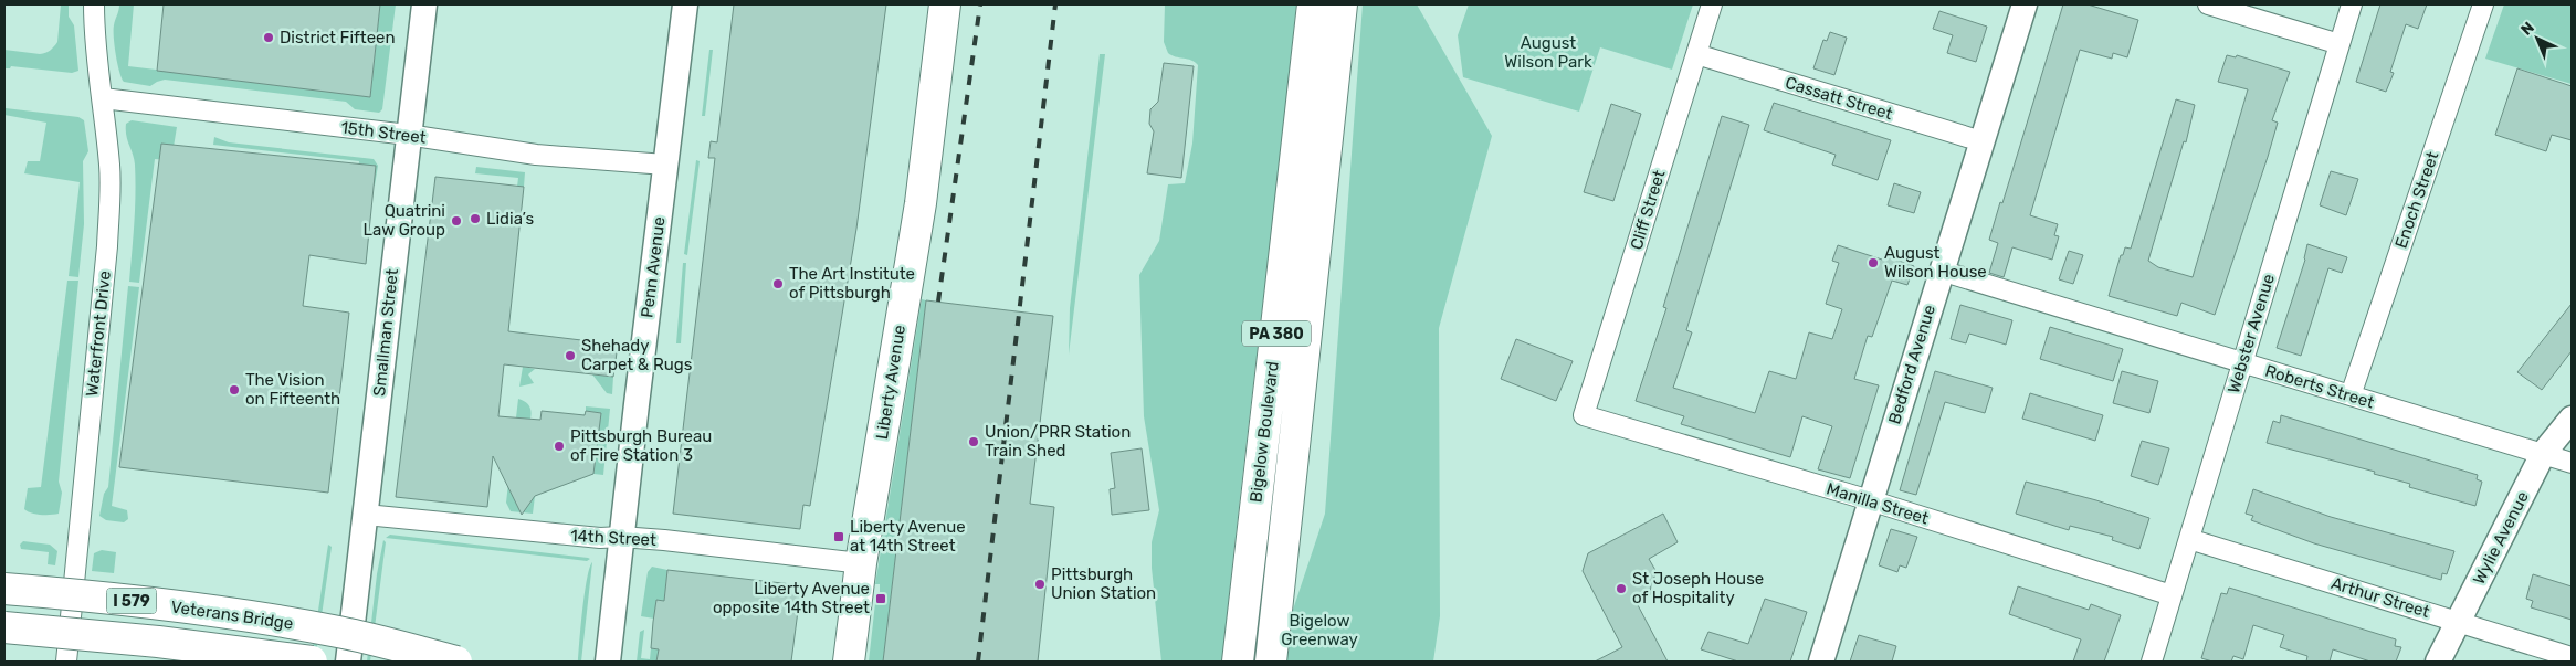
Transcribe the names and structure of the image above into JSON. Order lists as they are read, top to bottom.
{
  "streets": {
    "main road": [
      "PA 380",
      "Liberty Avenue",
      "Bigelow Boulevard",
      "I 579",
      "Veterans Bridge"
    ],
    "street": [
      "Cassatt Street",
      "15th Street",
      "Enoch Street",
      "Cliff Street",
      "Penn Avenue",
      "Smallman Street",
      "Waterfront Drive",
      "Webster Avenue",
      "Bedford Avenue",
      "Roberts Street",
      "Manilla Street",
      "14th Street",
      "Wylie Avenue",
      "Arthur Street"
    ]
  },
  "crossings": [
    ["Cassatt Street", "Cliff Street"],
    ["Cassatt Street", "Bedford Avenue"],
    ["15th Street", "Penn Avenue"],
    ["15th Street", "Smallman Street"],
    ["15th Street", "Waterfront Drive"],
    ["Enoch Street", "Roberts Street"],
    ["Cliff Street", "Manilla Street"],
    ["Penn Avenue", "14th Street"],
    ["Smallman Street", "14th Street"],
    ["Webster Avenue", "Roberts Street"],
    ["Webster Avenue", "Manilla Street"],
    ["Webster Avenue", "Arthur Street"],
    ["Bedford Avenue", "Roberts Street"],
    ["Bedford Avenue", "Manilla Street"],
    ["Liberty Avenue", "14th Street"],
    ["Roberts Street", "Wylie Avenue"],
    ["Wylie Avenue", "Arthur Street"]
  ],
  "parks": ["August Wilson Park", "Bigelow Greenway"],
  "places": {
    "other": [
      "District Fifteen",
      "Lidia’s",
      "Quatrini Law Group",
      "August Wilson House",
      "The Art Institute of Pittsburgh",
      "Shehady Carpet & Rugs",
      "The Vision on Fifteenth",
      "Union/PRR Station Train Shed",
      "Pittsburgh Bureau of Fire Station 3",
      "Pittsburgh Union Station",
      "St Joseph House of Hospitality"
    ],
    "transit": ["Liberty Avenue at 14th Street", "Liberty Avenue opposite 14th Street"]
  },
  "north": "top left"
}
